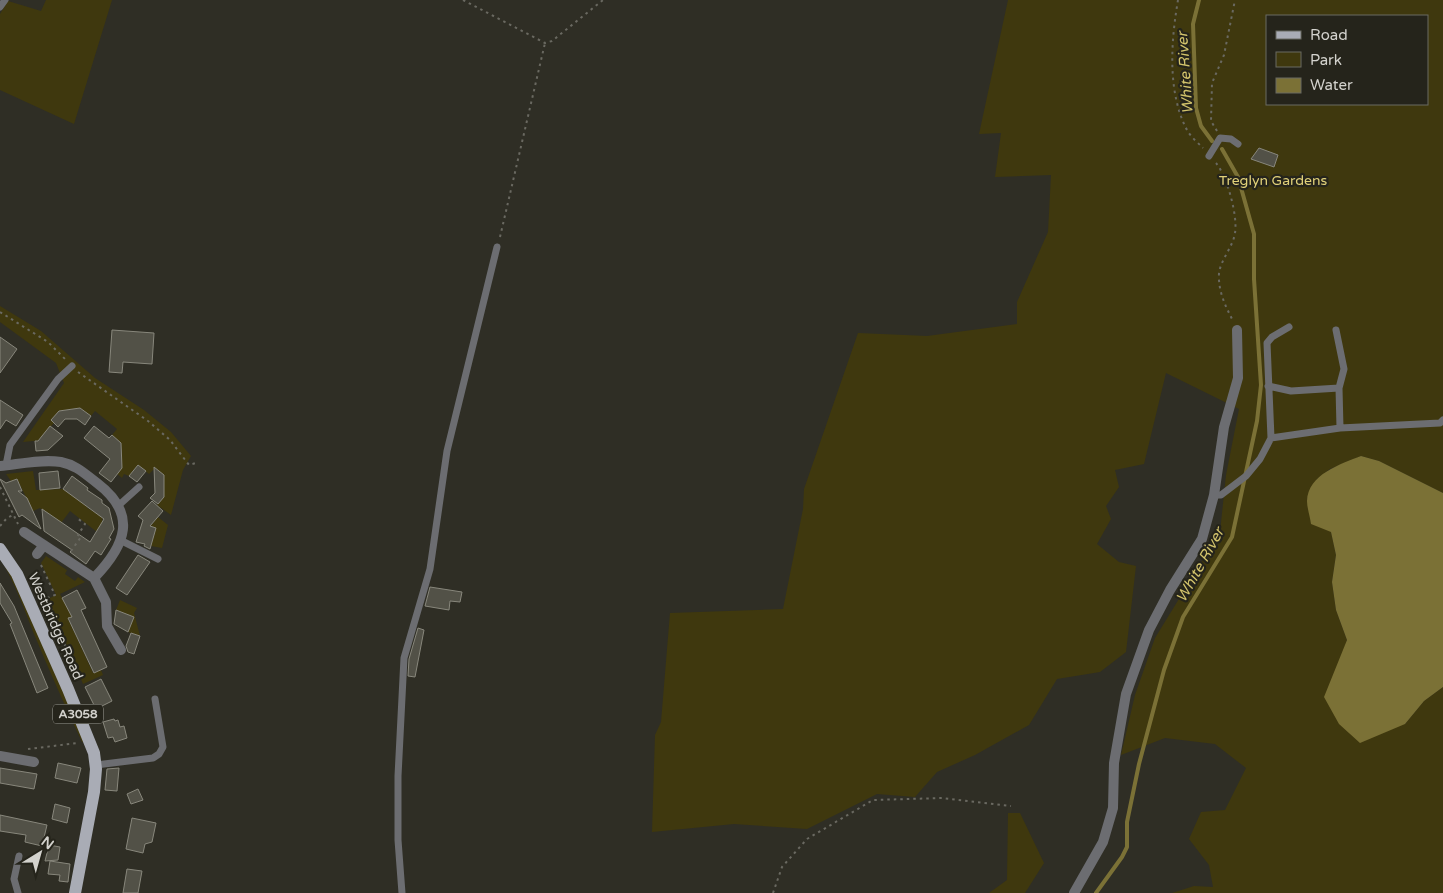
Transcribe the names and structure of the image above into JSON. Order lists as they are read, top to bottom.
{
  "streets": {
    "main road": ["Westbridge Road", "A3058"]
  },
  "water": ["White River"],
  "parks": ["Treglyn Gardens"],
  "legend": ["Road", "Park", "Water"],
  "north": "top right"
}
